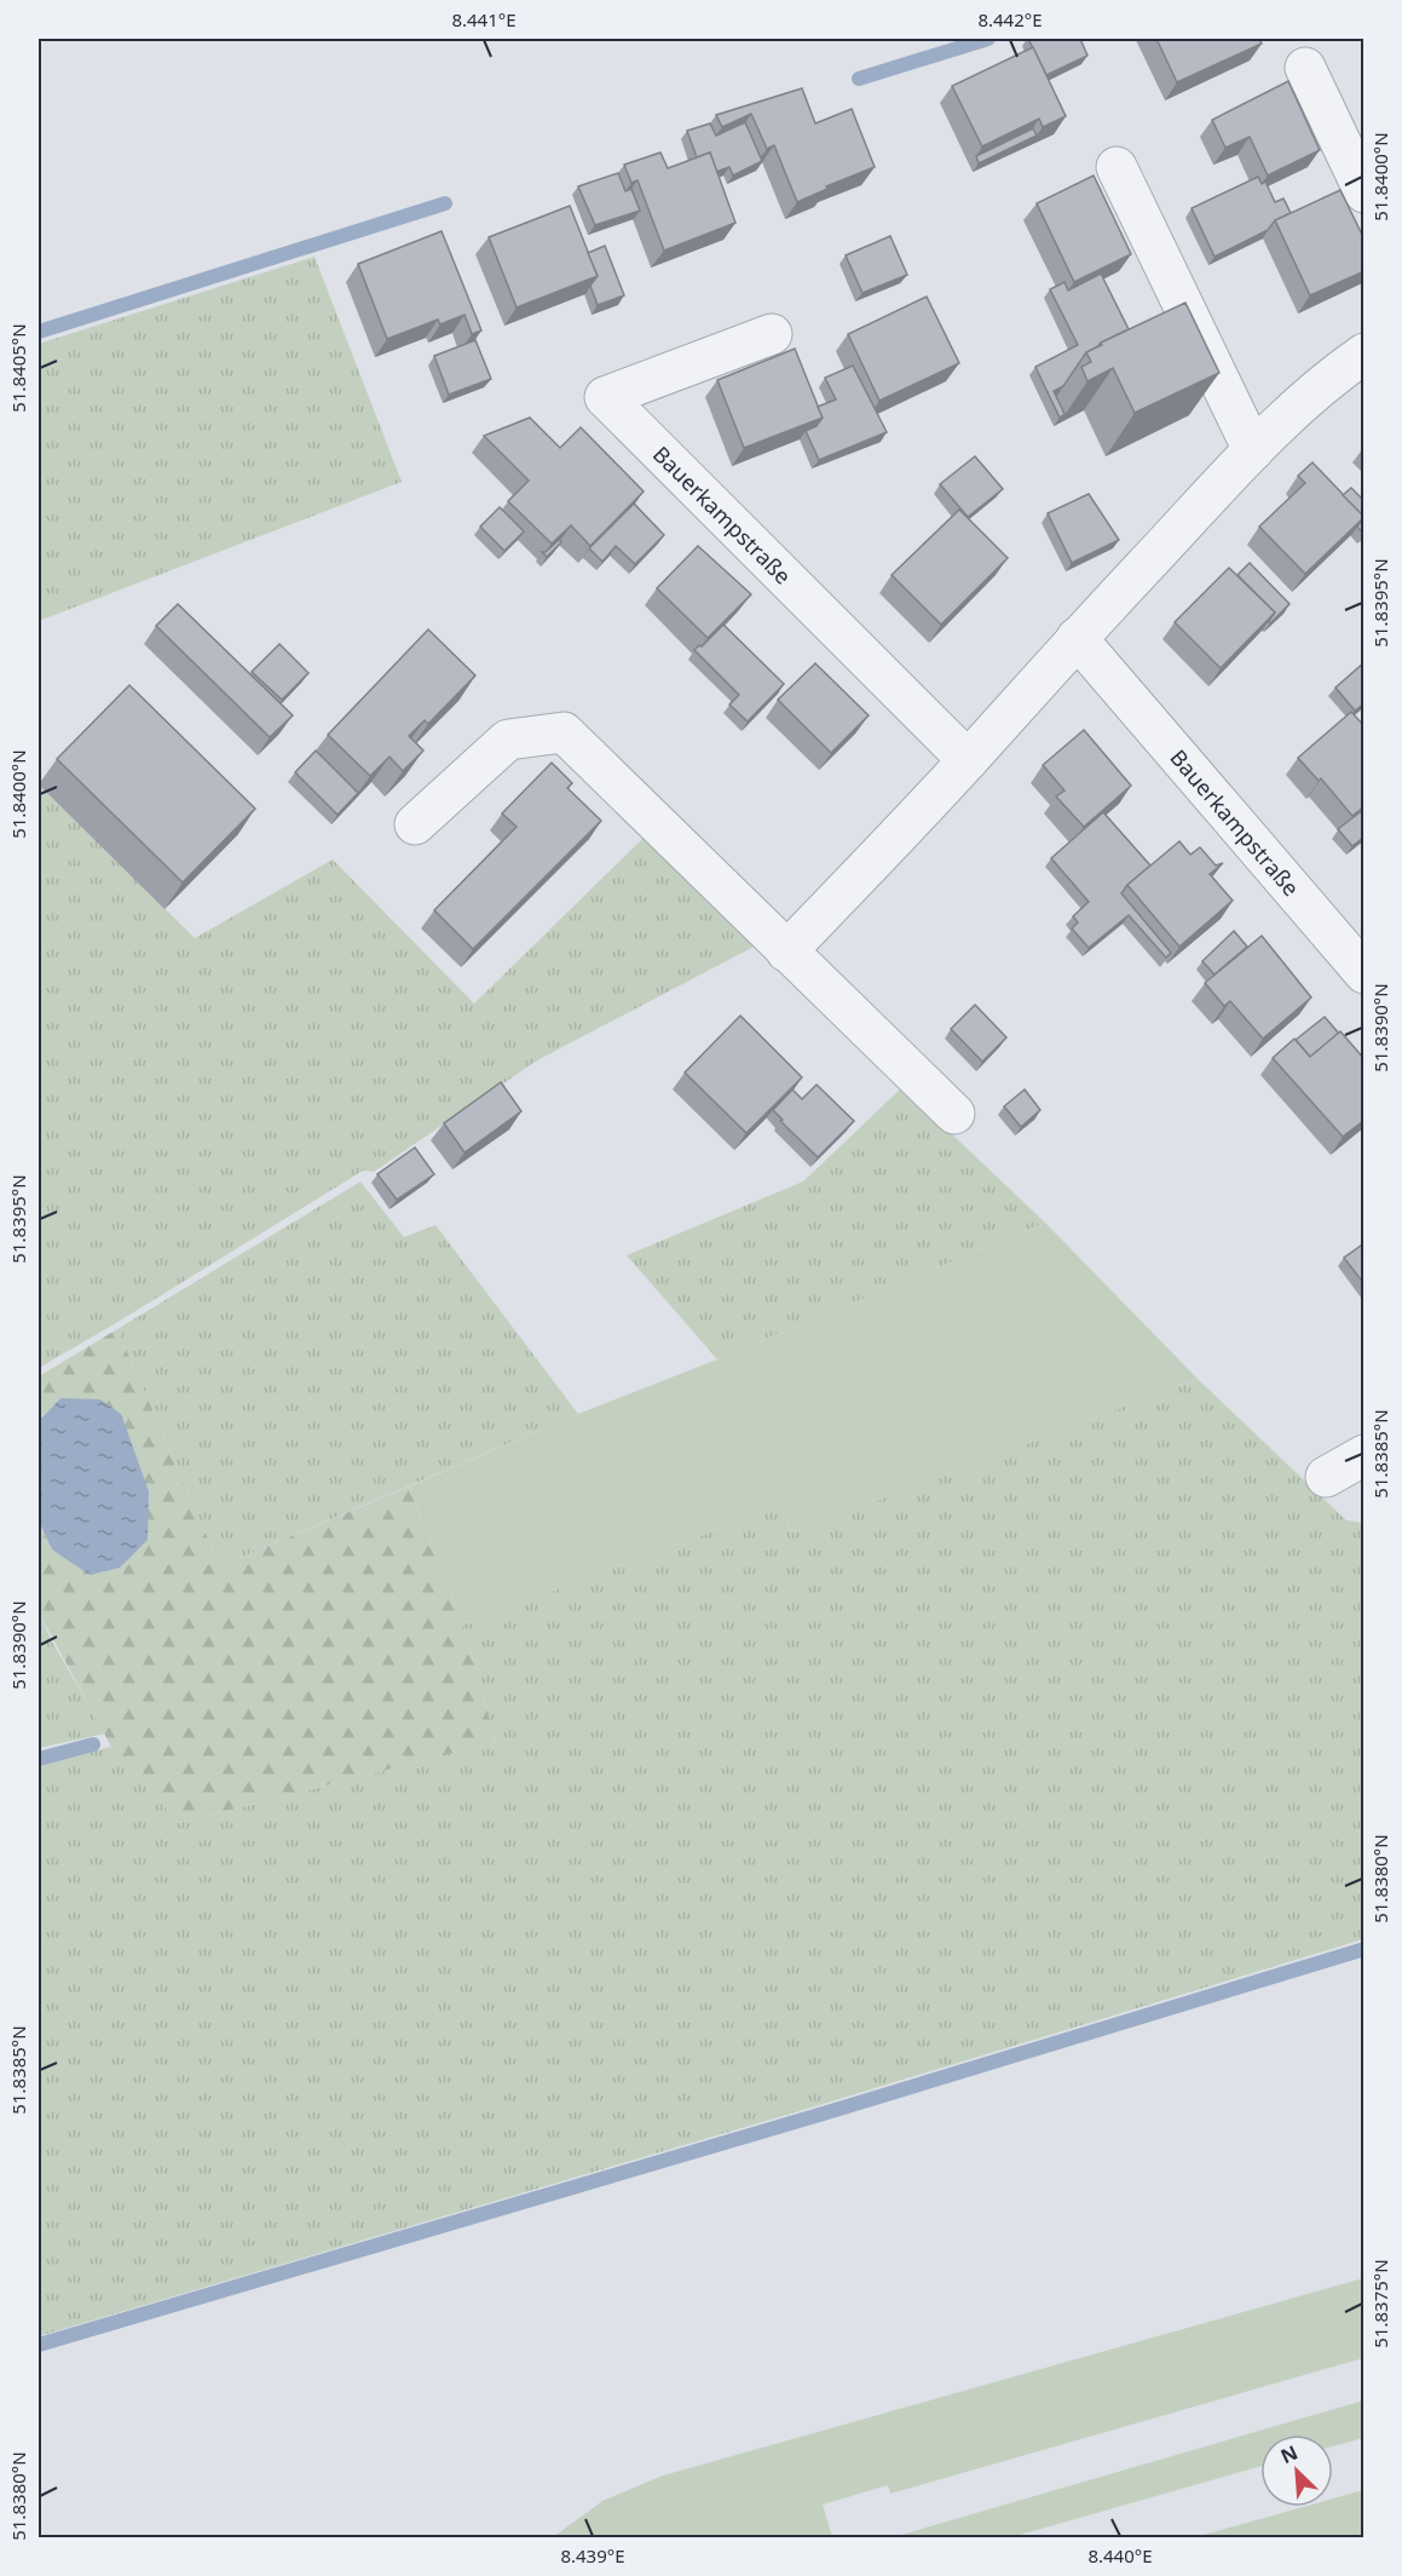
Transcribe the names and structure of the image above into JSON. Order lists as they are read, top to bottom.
{
  "streets": {
    "street": ["Bauerkampstraße"]
  },
  "north": "top left",
  "coordinates": [
    "8.441°E",
    "8.442°E",
    "51.8400°N",
    "51.8405°N",
    "51.8395°N",
    "51.8390°N",
    "51.8385°N",
    "51.8380°N",
    "51.8375°N",
    "8.439°E",
    "8.440°E"
  ]
}
